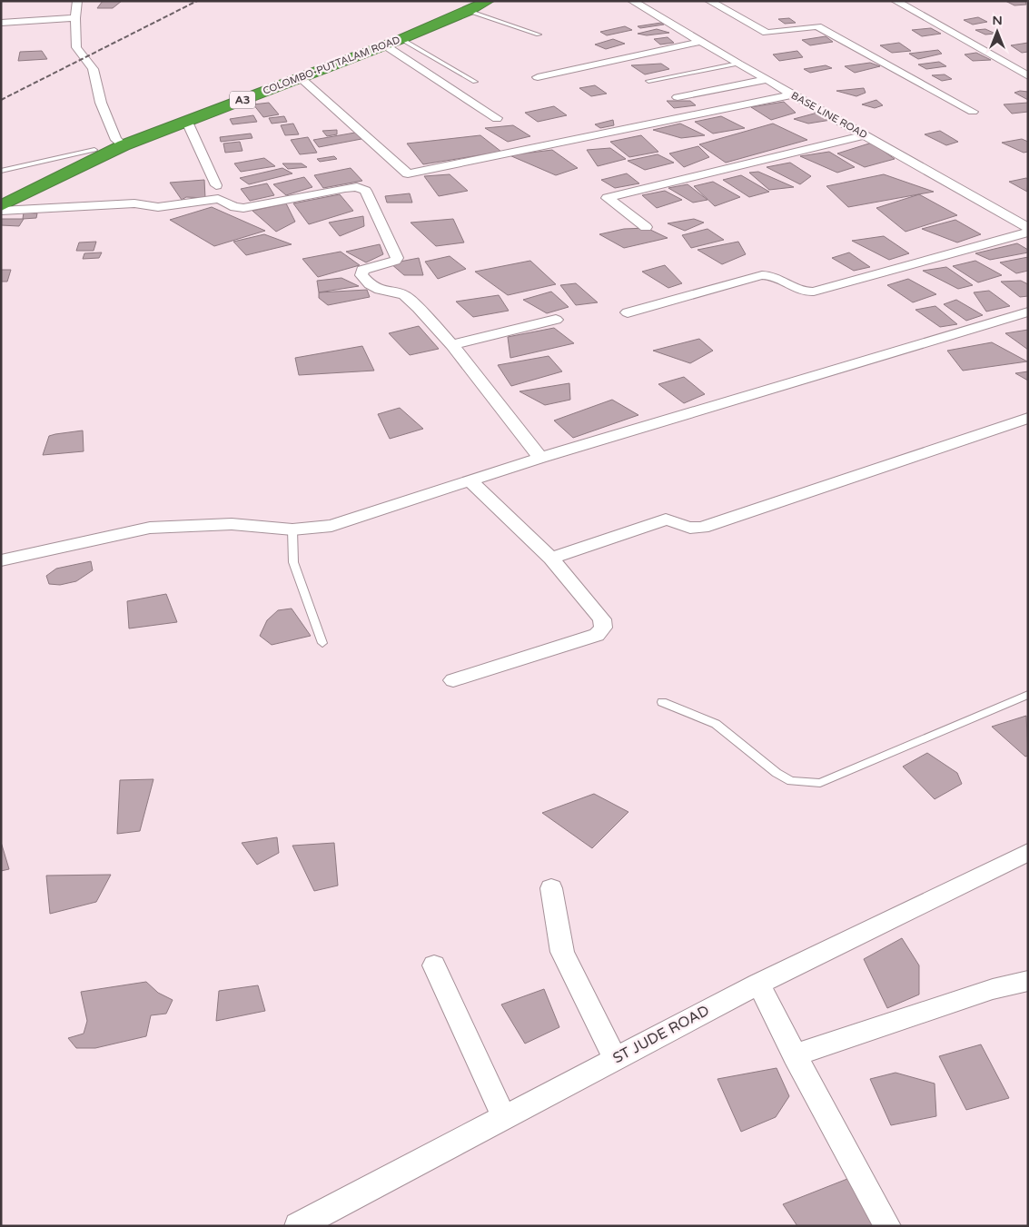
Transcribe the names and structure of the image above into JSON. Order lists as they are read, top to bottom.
{
  "streets": {
    "highway": ["COLOMBO-PUTTALAM ROAD", "A3"],
    "street": ["BASE LINE ROAD", "ST JUDE ROAD"]
  },
  "north": "top"
}
